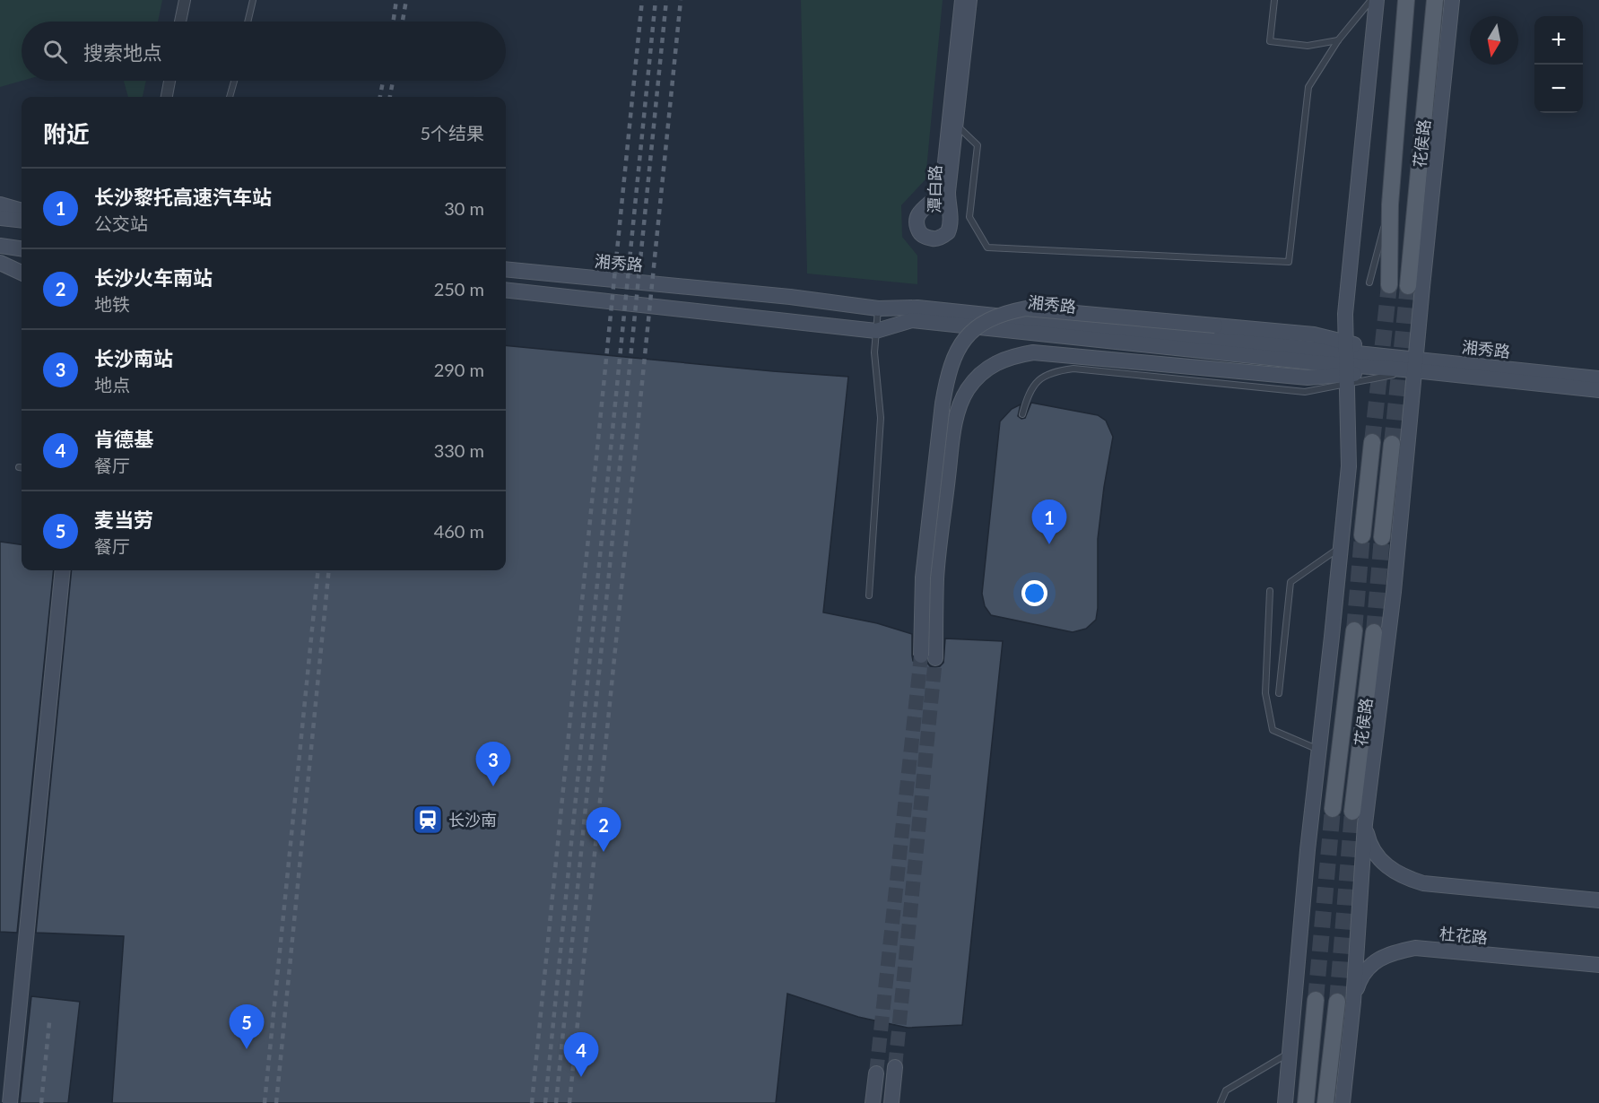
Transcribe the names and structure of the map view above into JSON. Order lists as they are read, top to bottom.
{
  "streets": {
    "main road": [
      "花侯路",
      "潭白路",
      "湘秀路",
      "杜花路"
    ]
  },
  "places": {
    "station": ["长沙南"]
  },
  "north": "bottom",
  "page": {
    "map_buttons": ["+", "−"],
    "search": "搜索地点",
    "heading": ["附近", "5个结果"],
    "list": [
      {
        "mark": "1",
        "name": "长沙黎托高速汽车站",
        "note": "公交站",
        "value": "30 m"
      },
      {
        "mark": "2",
        "name": "长沙火车南站",
        "note": "地铁",
        "value": "250 m"
      },
      {
        "mark": "3",
        "name": "长沙南站",
        "note": "地点",
        "value": "290 m"
      },
      {
        "mark": "4",
        "name": "肯德基",
        "note": "餐厅",
        "value": "330 m"
      },
      {
        "mark": "5",
        "name": "麦当劳",
        "note": "餐厅",
        "value": "460 m"
      }
    ],
    "pins": [
      "1",
      "3",
      "2",
      "5",
      "4"
    ]
  }
}
